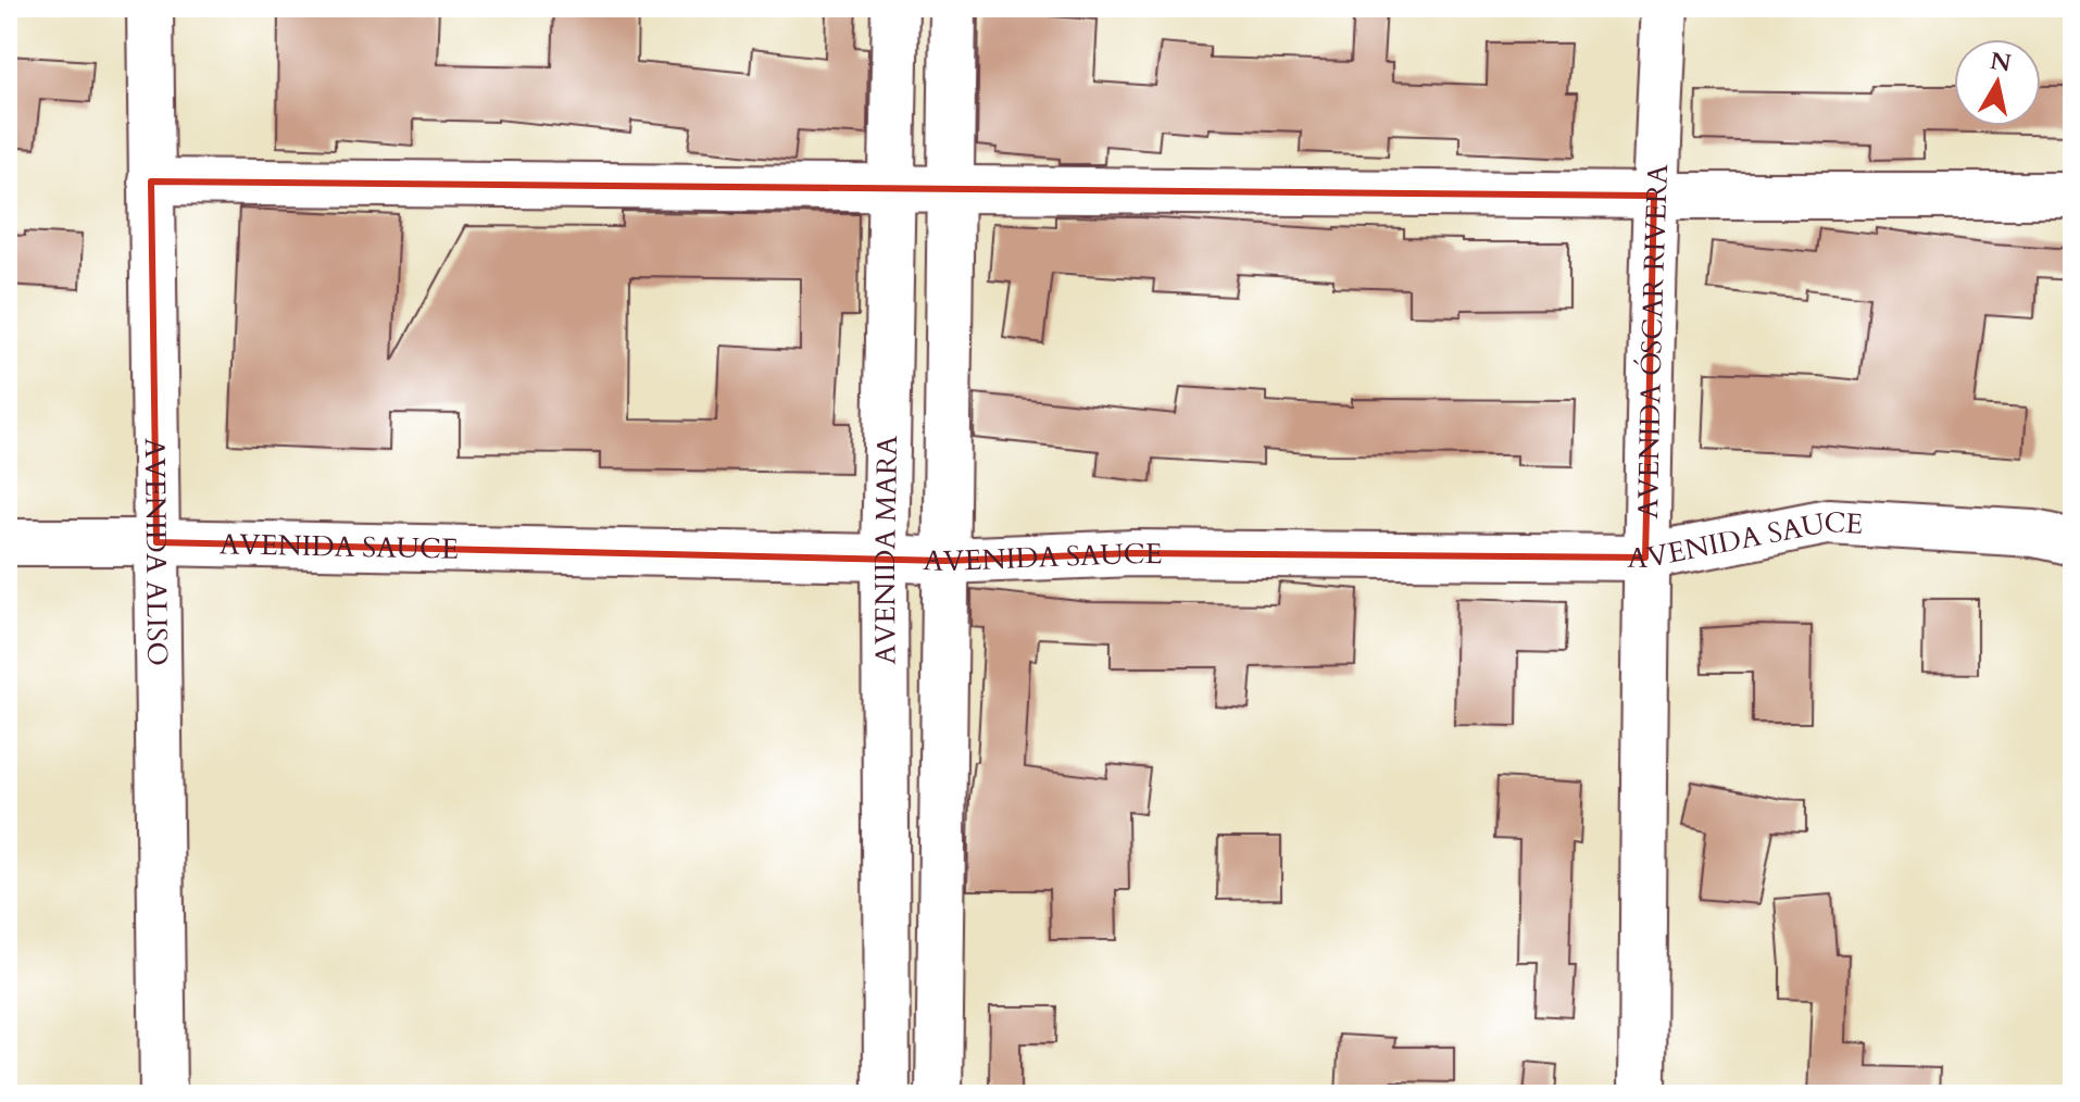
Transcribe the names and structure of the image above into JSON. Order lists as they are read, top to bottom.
{
  "streets": {
    "street": [
      "AVENIDA ÓSCAR RIVERA",
      "AVENIDA SAUCE",
      "AVENIDA ALISO",
      "AVENIDA MARA"
    ]
  },
  "crossings": [
    ["AVENIDA ÓSCAR RIVERA", "AVENIDA SAUCE"],
    ["AVENIDA SAUCE", "AVENIDA ALISO"],
    ["AVENIDA SAUCE", "AVENIDA MARA"]
  ],
  "north": "top"
}
